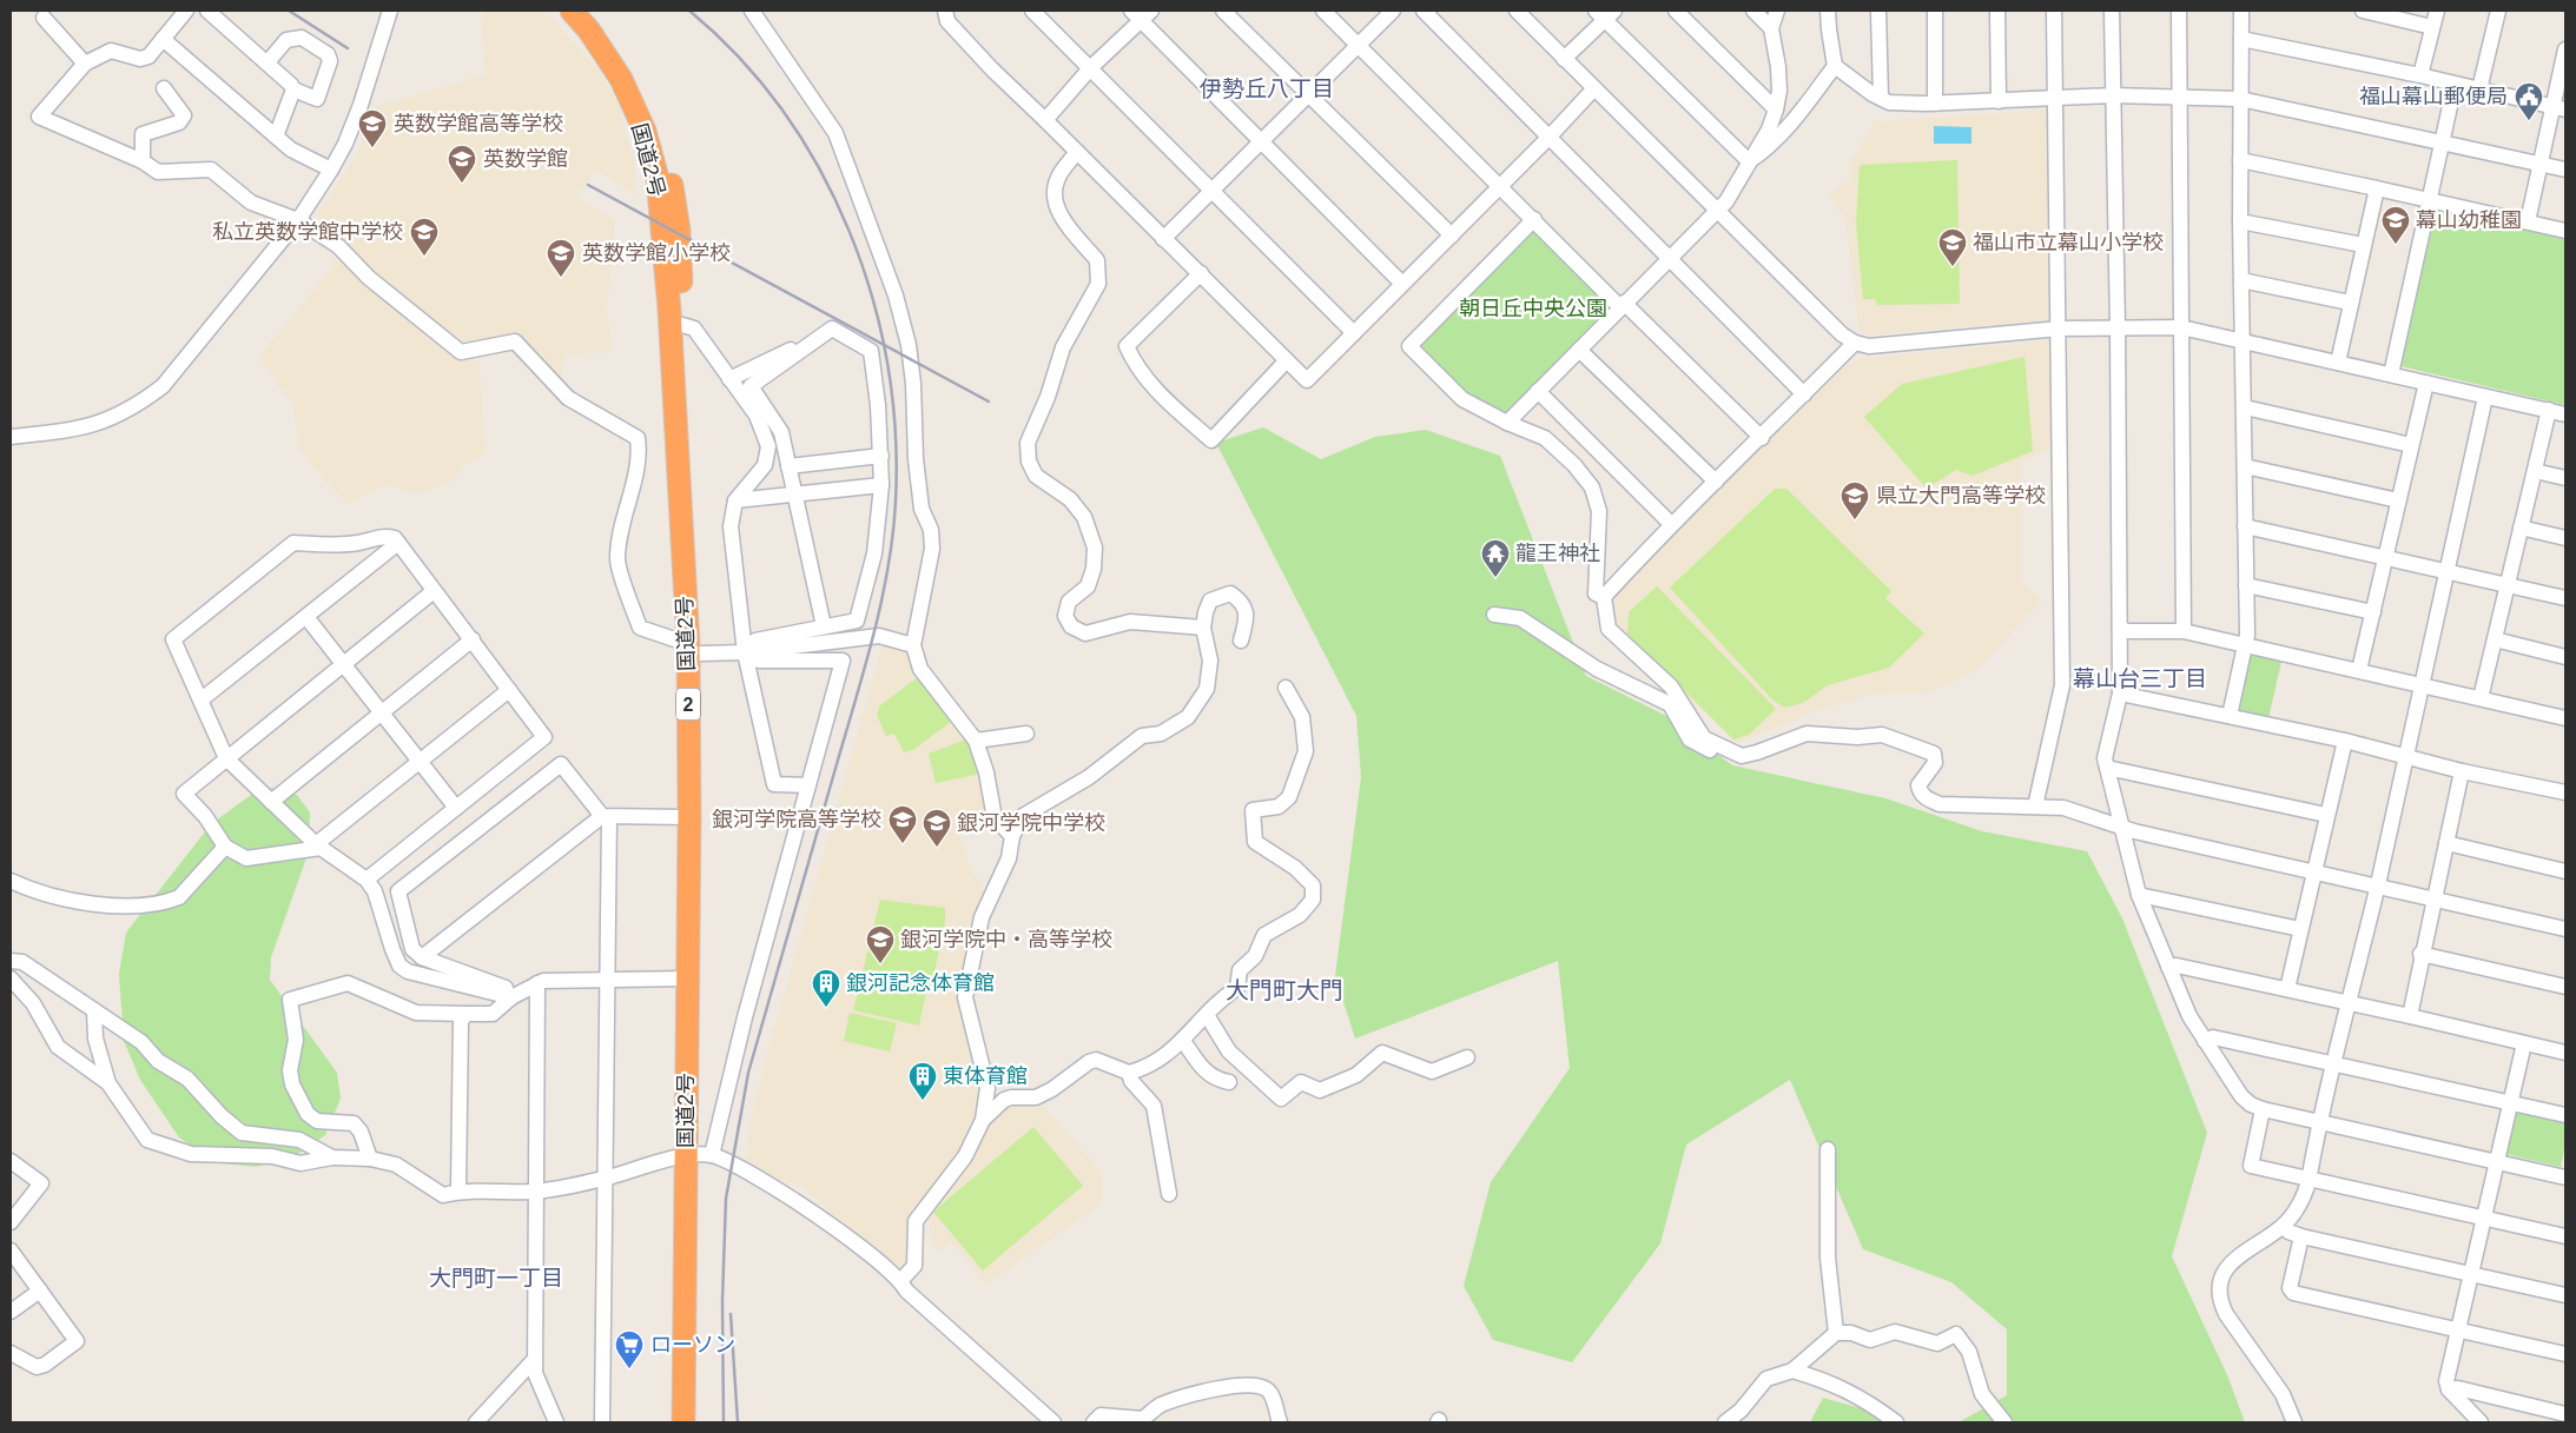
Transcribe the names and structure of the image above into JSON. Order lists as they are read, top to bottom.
{
  "streets": {
    "highway": ["国道2号", "2"]
  },
  "districts": [
    "伊勢丘八丁目",
    "幕山台三丁目",
    "大門町大門",
    "大門町一丁目"
  ],
  "parks": ["朝日丘中央公園"],
  "places": {
    "public building": ["福山幕山郵便局"],
    "school or university": [
      "英数学館高等学校",
      "英数学館",
      "幕山幼稚園",
      "私立英数学館中学校",
      "福山市立幕山小学校",
      "英数学館小学校",
      "県立大門高等学校",
      "銀河学院高等学校",
      "銀河学院中学校",
      "銀河学院中・高等学校"
    ],
    "temple": ["龍王神社"],
    "building": ["銀河記念体育館", "東体育館"],
    "supermarket": ["ローソン"]
  }
}
